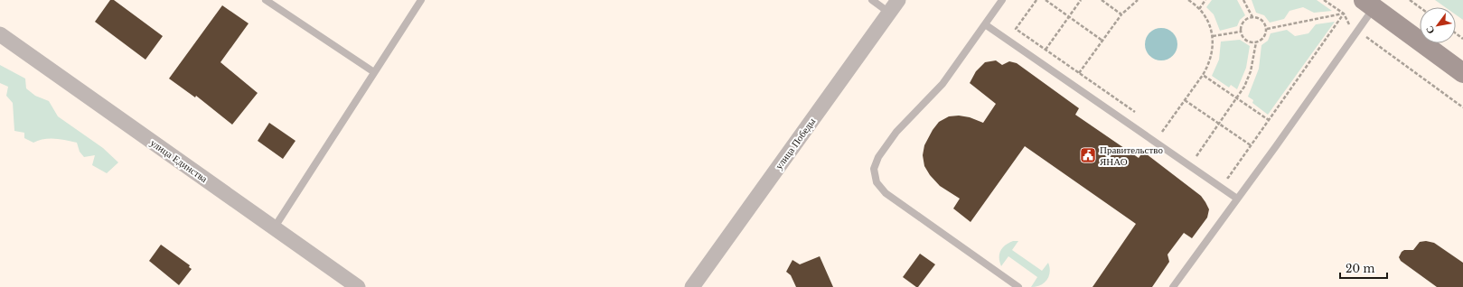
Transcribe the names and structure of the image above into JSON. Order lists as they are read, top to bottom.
{
  "streets": {
    "street": ["улица Победы", "улица Единства"]
  },
  "places": {
    "public building": ["Правительство ЯНАО"]
  },
  "scale_bar": "20 m",
  "north": "bottom left"
}
